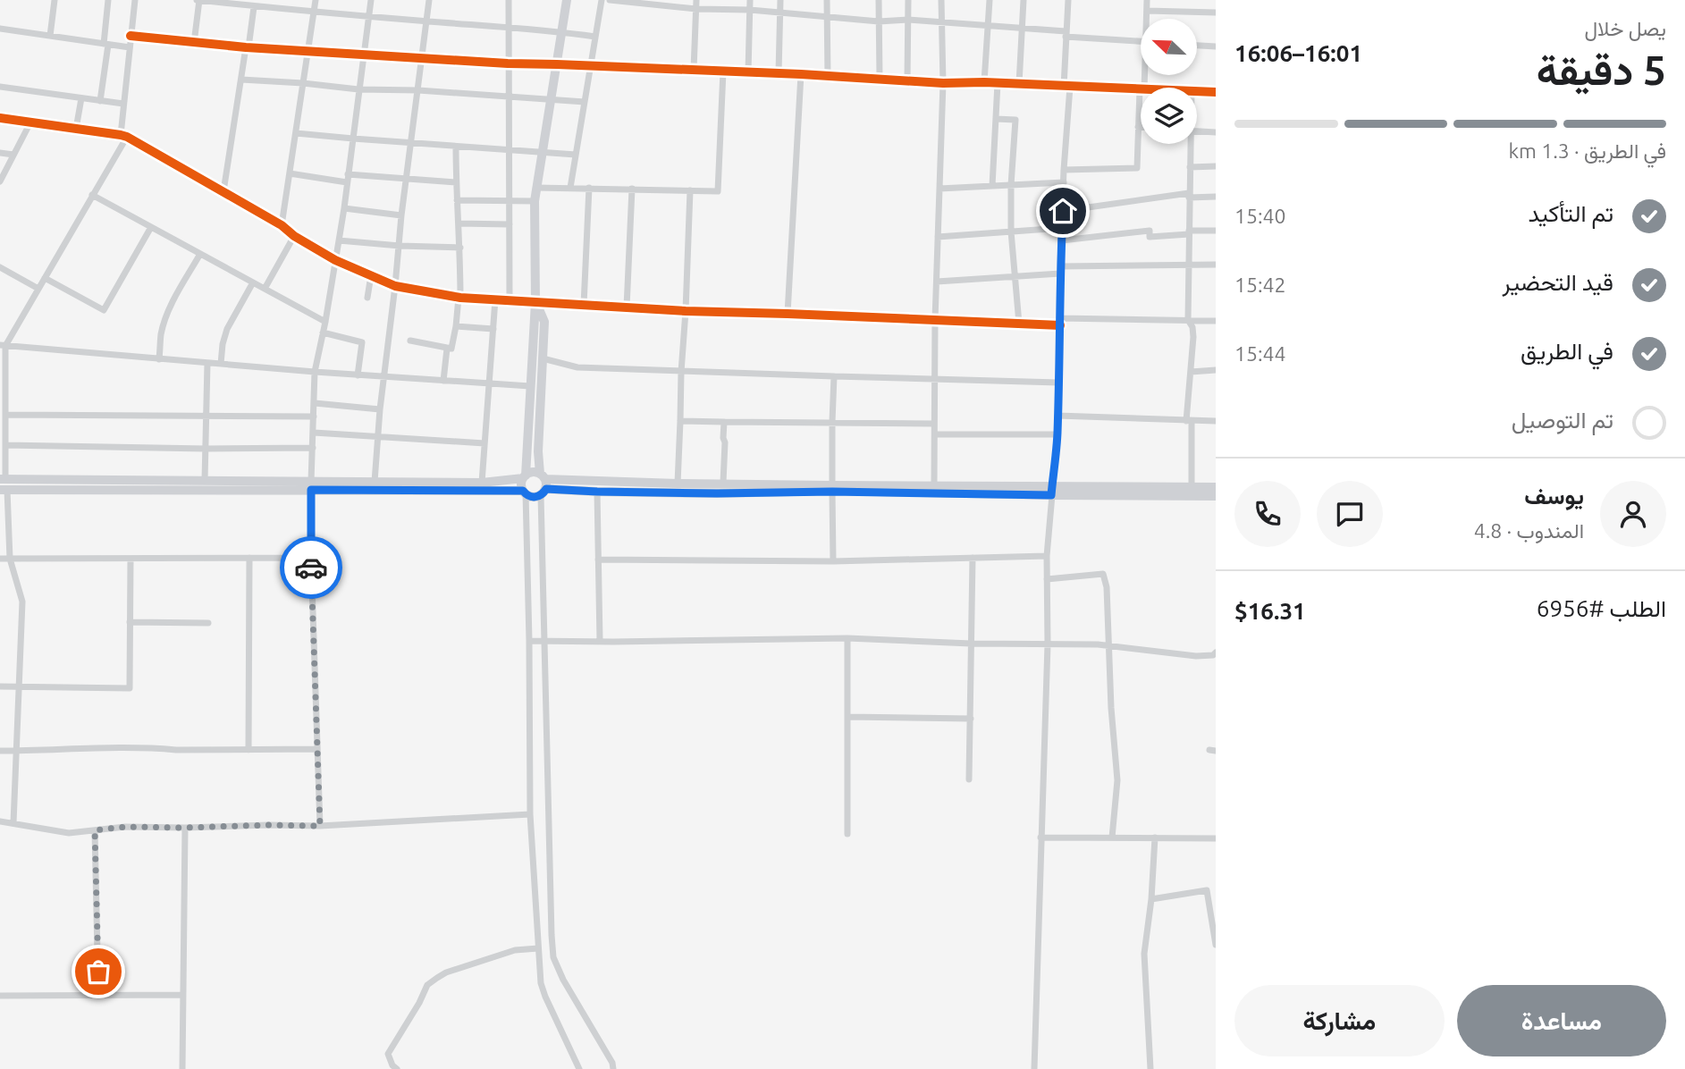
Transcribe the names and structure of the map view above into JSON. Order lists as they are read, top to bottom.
{
  "north": "top left",
  "page": {
    "heading": ["5 دقيقة", "يصل خلال", "16:01–16:06"],
    "panel": [
      "يوسف",
      "المندوب · 4.8",
      "الطلب #6956",
      "$16.31"
    ],
    "bar": "في الطريق · 1.3 km",
    "list": [
      ["تم التأكيد", "15:40"],
      ["قيد التحضير", "15:42"],
      ["في الطريق", "15:44"],
      "تم التوصيل"
    ],
    "buttons": ["مساعدة", "مشاركة"]
  }
}
